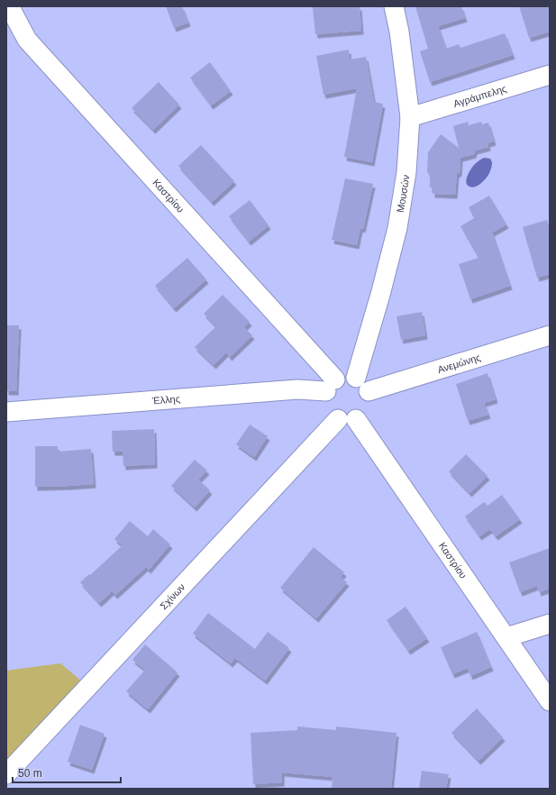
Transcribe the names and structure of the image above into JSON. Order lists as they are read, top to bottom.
{
  "streets": {
    "street": [
      "Αγράμπελης",
      "Μουσών",
      "Καστρίου",
      "Ανεμώνης",
      "Έλλης",
      "Σχίνων"
    ]
  },
  "crossings": [
    ["Αγράμπελης", "Μουσών"],
    ["Μουσών", "Καστρίου"],
    ["Μουσών", "Ανεμώνης"],
    ["Μουσών", "Έλλης"],
    ["Μουσών", "Σχίνων"],
    ["Καστρίου", "Ανεμώνης"],
    ["Καστρίου", "Έλλης"],
    ["Καστρίου", "Σχίνων"],
    ["Ανεμώνης", "Έλλης"],
    ["Ανεμώνης", "Σχίνων"],
    ["Έλλης", "Σχίνων"]
  ],
  "scale_bar": "50 m"
}
